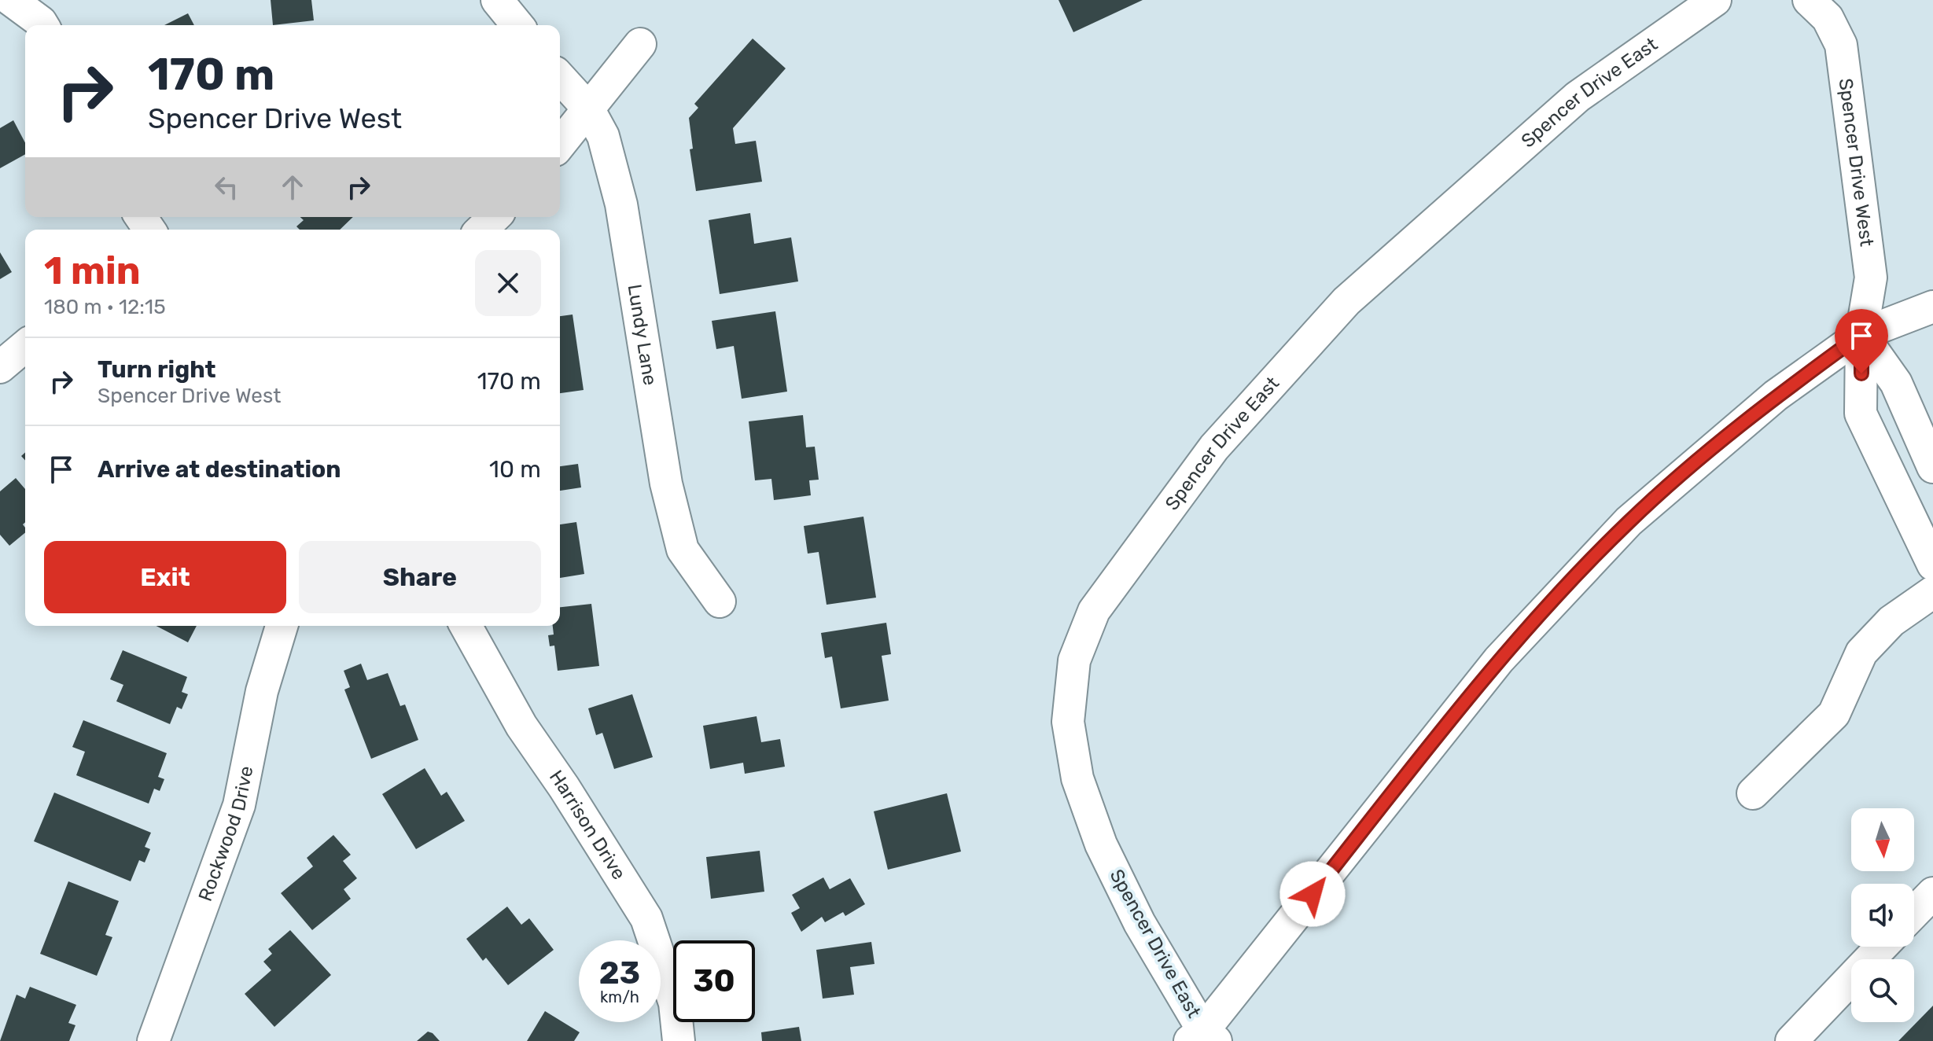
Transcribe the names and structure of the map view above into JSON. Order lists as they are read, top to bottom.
{
  "streets": {
    "street": [
      "Spencer Drive East",
      "Spencer Drive West",
      "Lundy Lane",
      "Harrison Drive",
      "Rockwood Drive"
    ]
  },
  "north": "bottom",
  "page": {
    "turn": ["170 m", "Spencer Drive West"],
    "heading": ["1 min", "180 m · 12:15"],
    "list": [
      {
        "name": "Turn right",
        "note": "Spencer Drive West",
        "value": "170 m"
      },
      {
        "name": "Arrive at destination",
        "value": "10 m"
      }
    ],
    "buttons": ["Exit", "Share"],
    "speed": "23 km/h",
    "limit": "30"
  }
}
